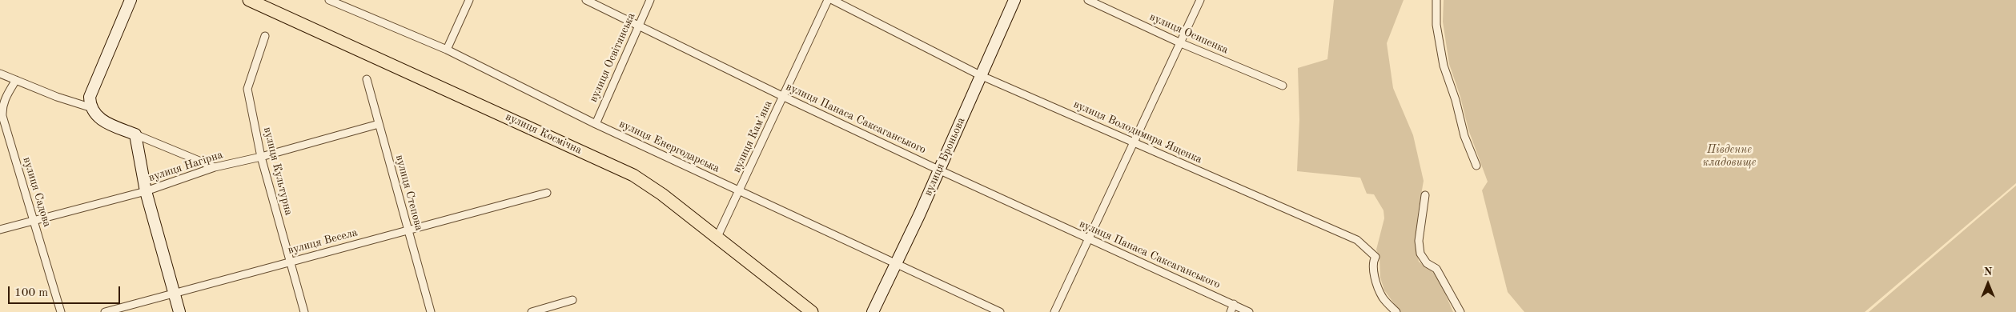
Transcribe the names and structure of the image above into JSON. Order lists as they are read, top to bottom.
{
  "streets": {
    "main road": ["вулиця Космічна"],
    "street": [
      "вулиця Осипенка",
      "вулиця Освітянська",
      "вулиця Панаса Саксаганського",
      "вулиця Володимира Ященка",
      "вулиця Кам’яна",
      "вулиця Енергодарська",
      "вулиця Броньова",
      "вулиця Нагірна",
      "вулиця Культурна",
      "вулиця Садова",
      "вулиця Степова",
      "вулиця Весела"
    ]
  },
  "crossings": [
    ["вулиця Освітянська", "вулиця Панаса Саксаганського"],
    ["вулиця Освітянська", "вулиця Енергодарська"],
    ["вулиця Панаса Саксаганського", "вулиця Кам’яна"],
    ["вулиця Панаса Саксаганського", "вулиця Броньова"],
    ["вулиця Володимира Ященка", "вулиця Броньова"],
    ["вулиця Космічна", "вулиця Кам’яна"],
    ["вулиця Кам’яна", "вулиця Енергодарська"],
    ["вулиця Енергодарська", "вулиця Броньова"],
    ["вулиця Нагірна", "вулиця Культурна"],
    ["вулиця Нагірна", "вулиця Садова"],
    ["вулиця Нагірна", "вулиця Степова"],
    ["вулиця Культурна", "вулиця Весела"],
    ["вулиця Степова", "вулиця Весела"]
  ],
  "parks": ["Південне кладовище"],
  "scale_bar": "100 m",
  "north": "top"
}
